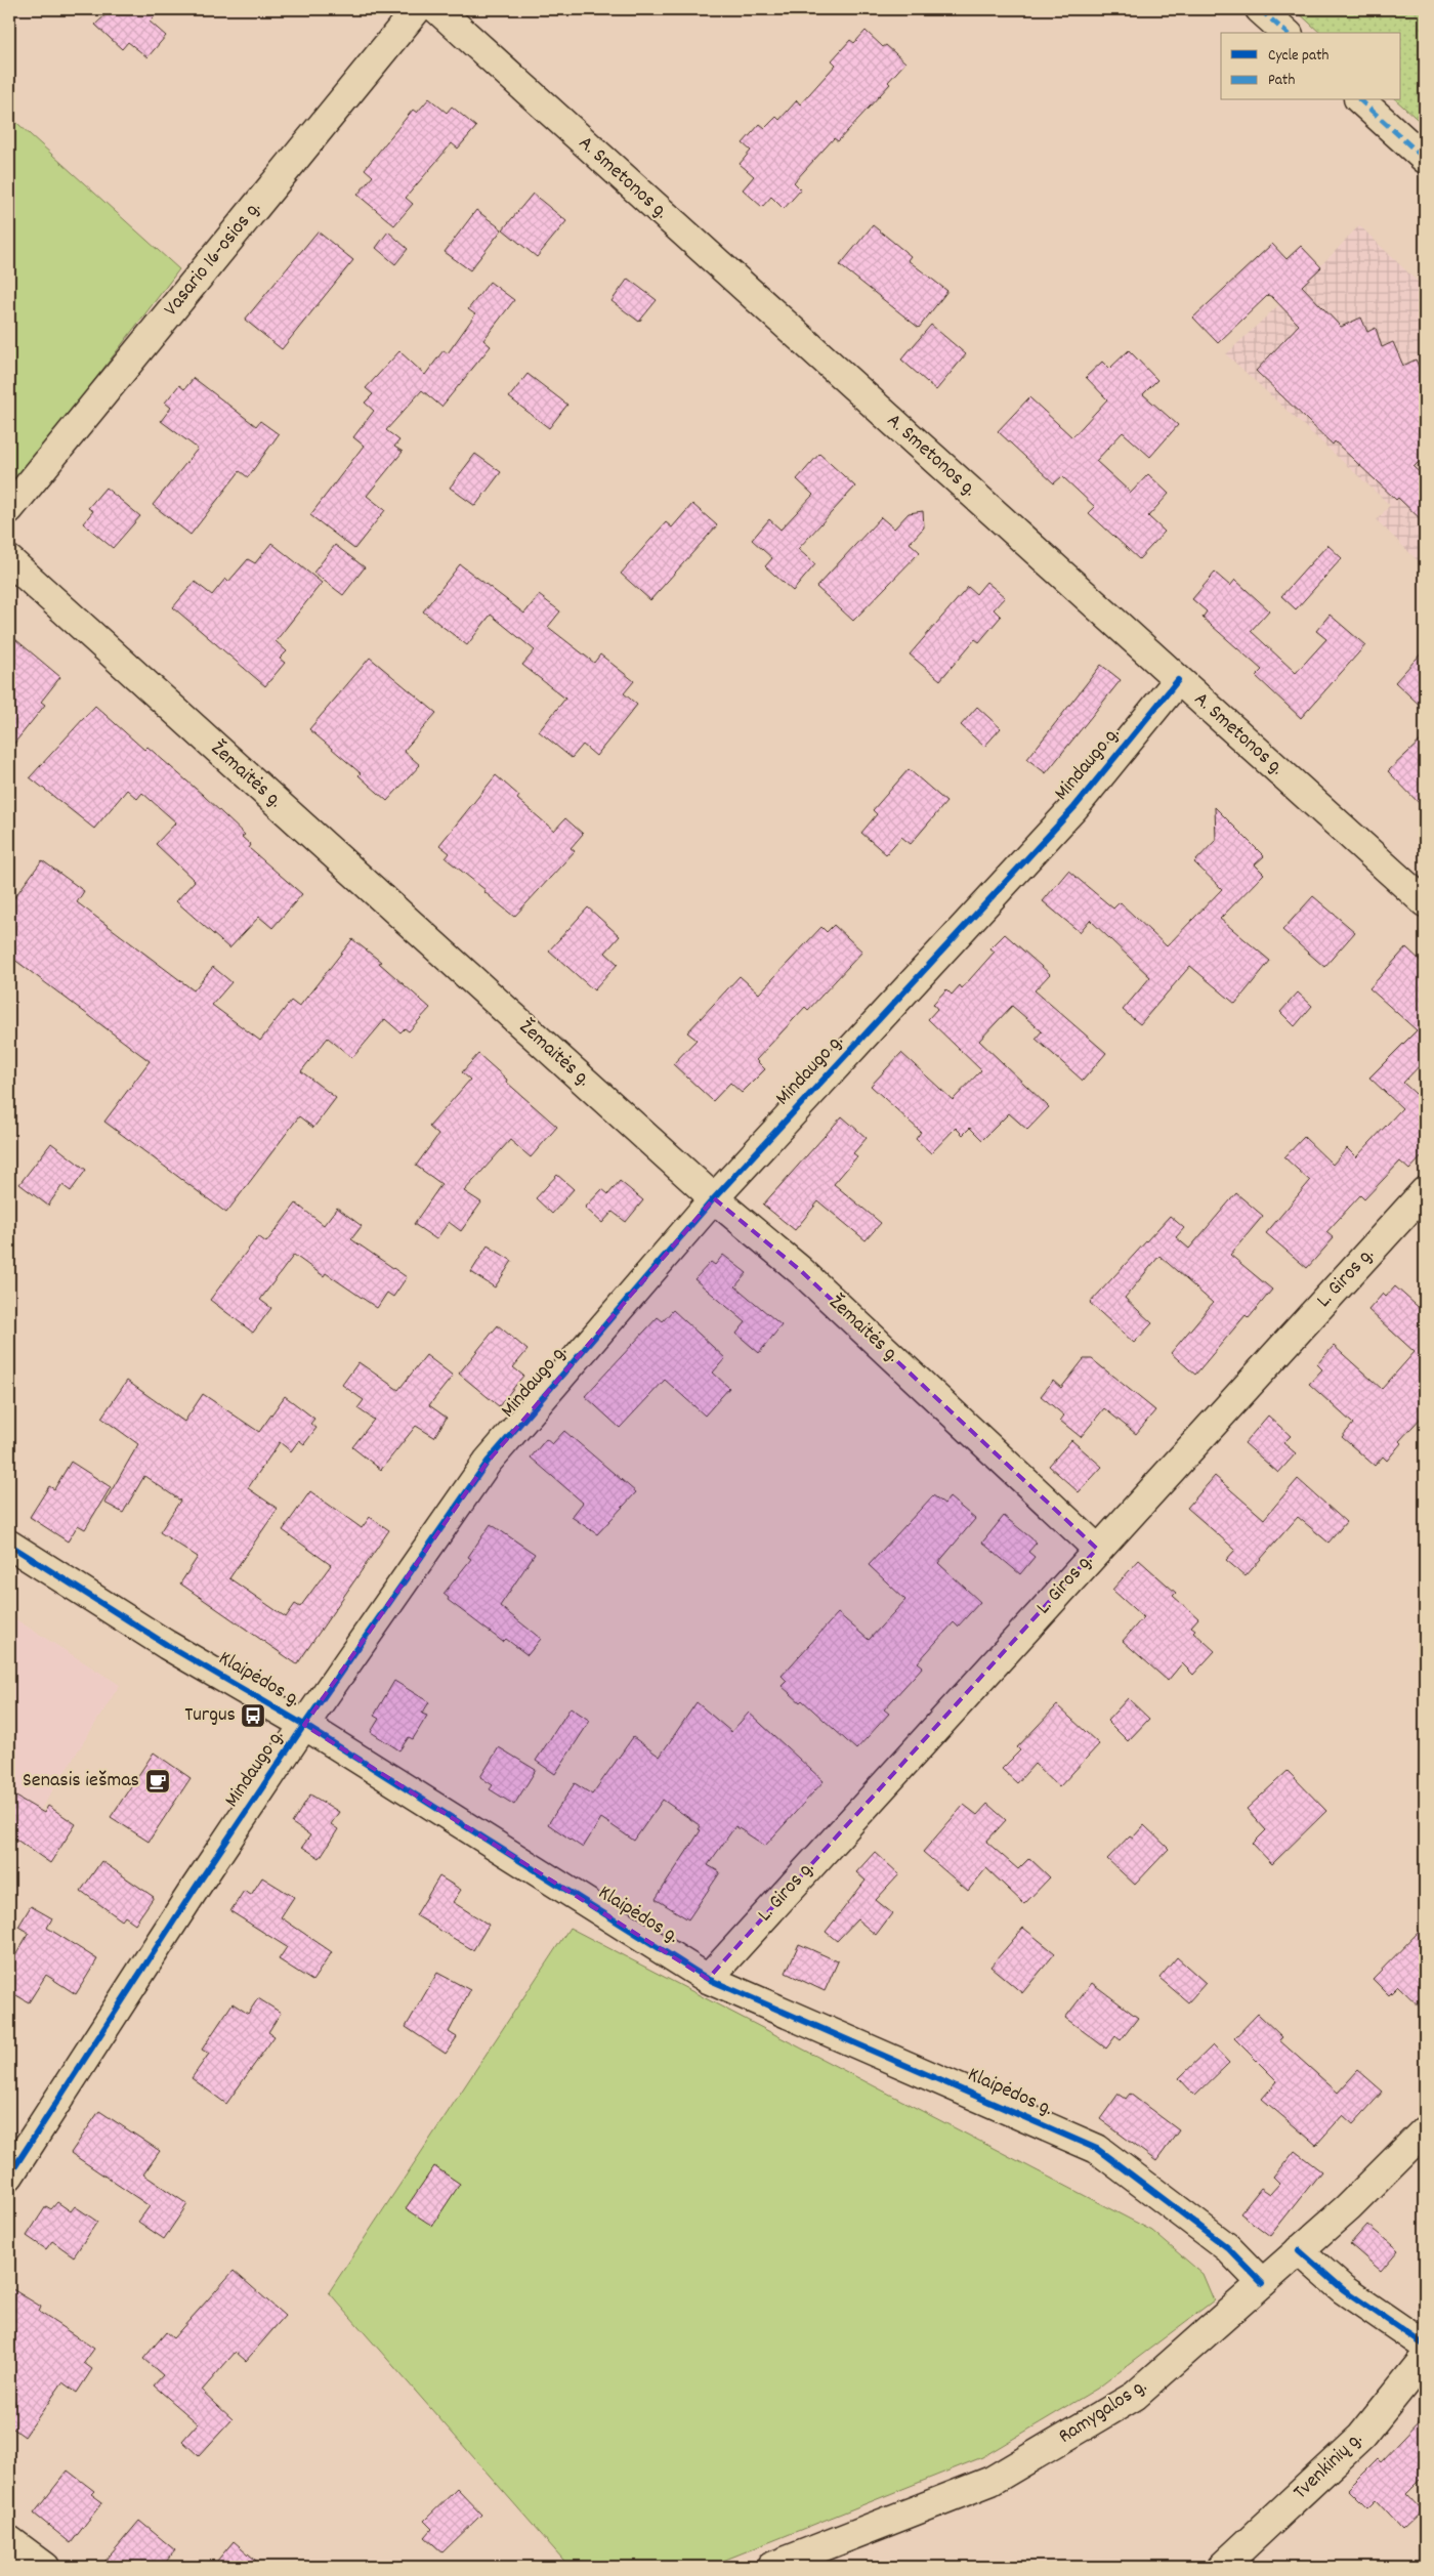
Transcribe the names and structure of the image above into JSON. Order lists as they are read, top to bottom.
{
  "streets": {
    "street": [
      "A. Smetonos g.",
      "Vasario 16-osios g.",
      "Mindaugo g.",
      "Žemaitės g.",
      "L. Giros g.",
      "Klaipėdos g.",
      "Ramygalos g.",
      "Tvenkinių g."
    ]
  },
  "crossings": [
    ["A. Smetonos g.", "Mindaugo g."],
    ["Mindaugo g.", "Žemaitės g."],
    ["Mindaugo g.", "Klaipėdos g."],
    ["Žemaitės g.", "L. Giros g."],
    ["L. Giros g.", "Klaipėdos g."],
    ["Klaipėdos g.", "Ramygalos g."]
  ],
  "places": {
    "bus stop": ["Turgus"],
    "cafe": ["Senasis iešmas"]
  },
  "legend": ["Cycle path", "Path"]
}
